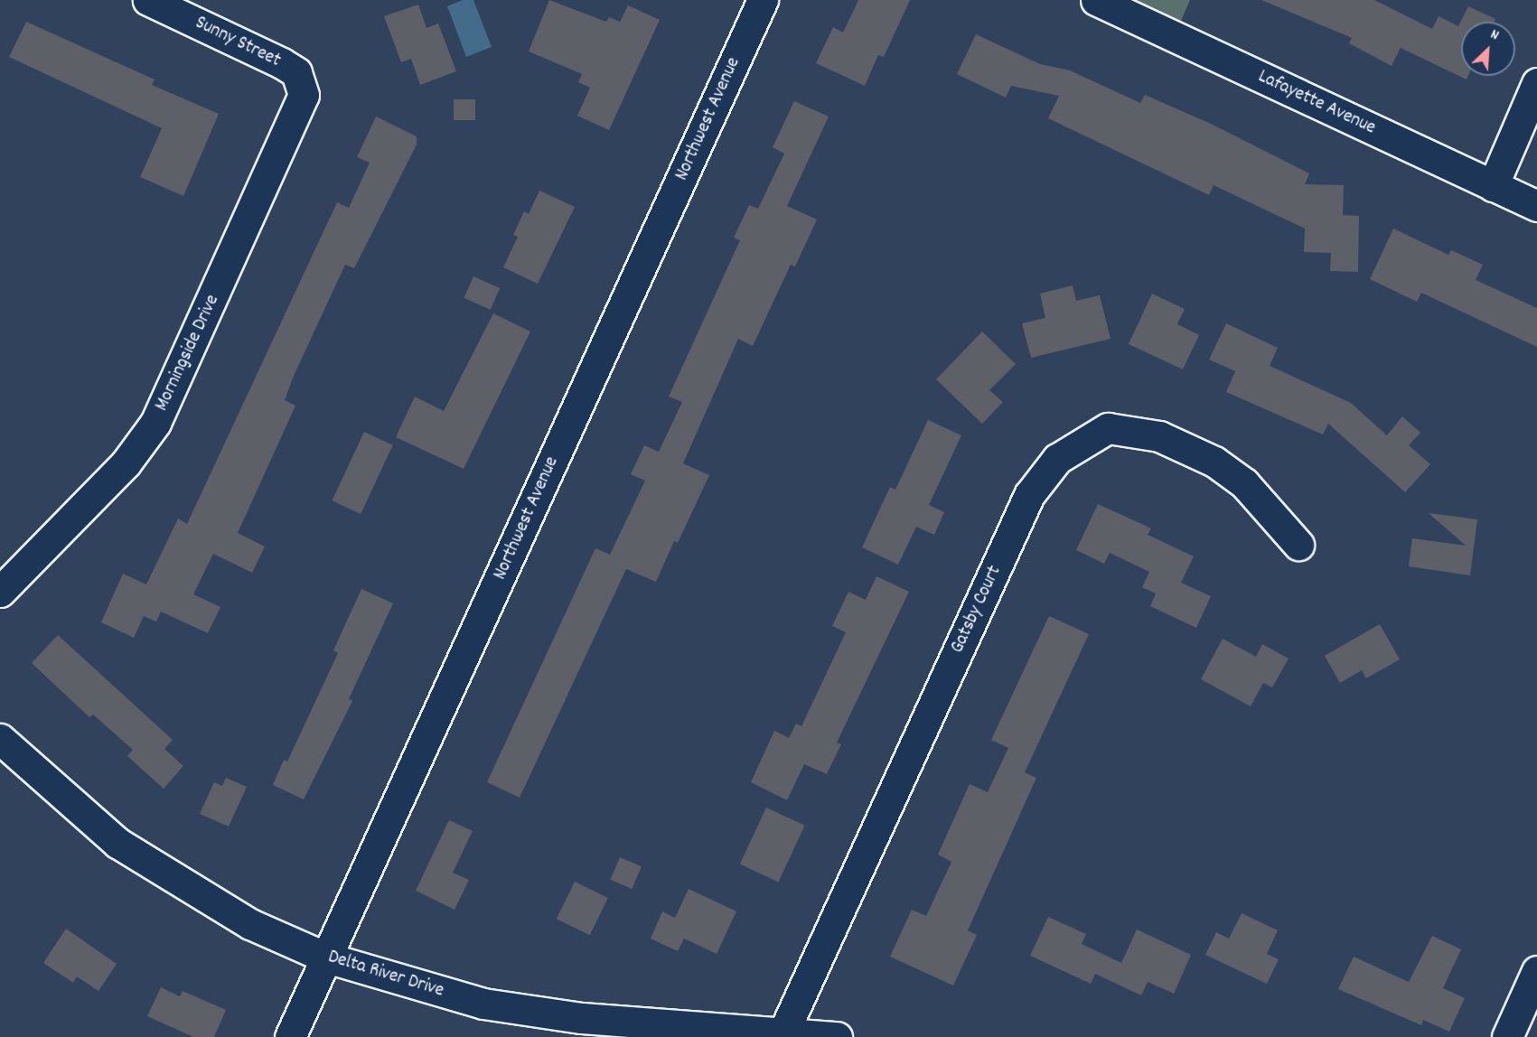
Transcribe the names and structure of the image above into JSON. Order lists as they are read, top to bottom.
{
  "streets": {
    "street": [
      "Sunny Street",
      "Lafayette Avenue",
      "Northwest Avenue",
      "Morningside Drive",
      "Gatsby Court",
      "Delta River Drive"
    ]
  },
  "crossings": [
    ["Sunny Street", "Morningside Drive"],
    ["Northwest Avenue", "Delta River Drive"],
    ["Gatsby Court", "Delta River Drive"]
  ],
  "north": "top right"
}
